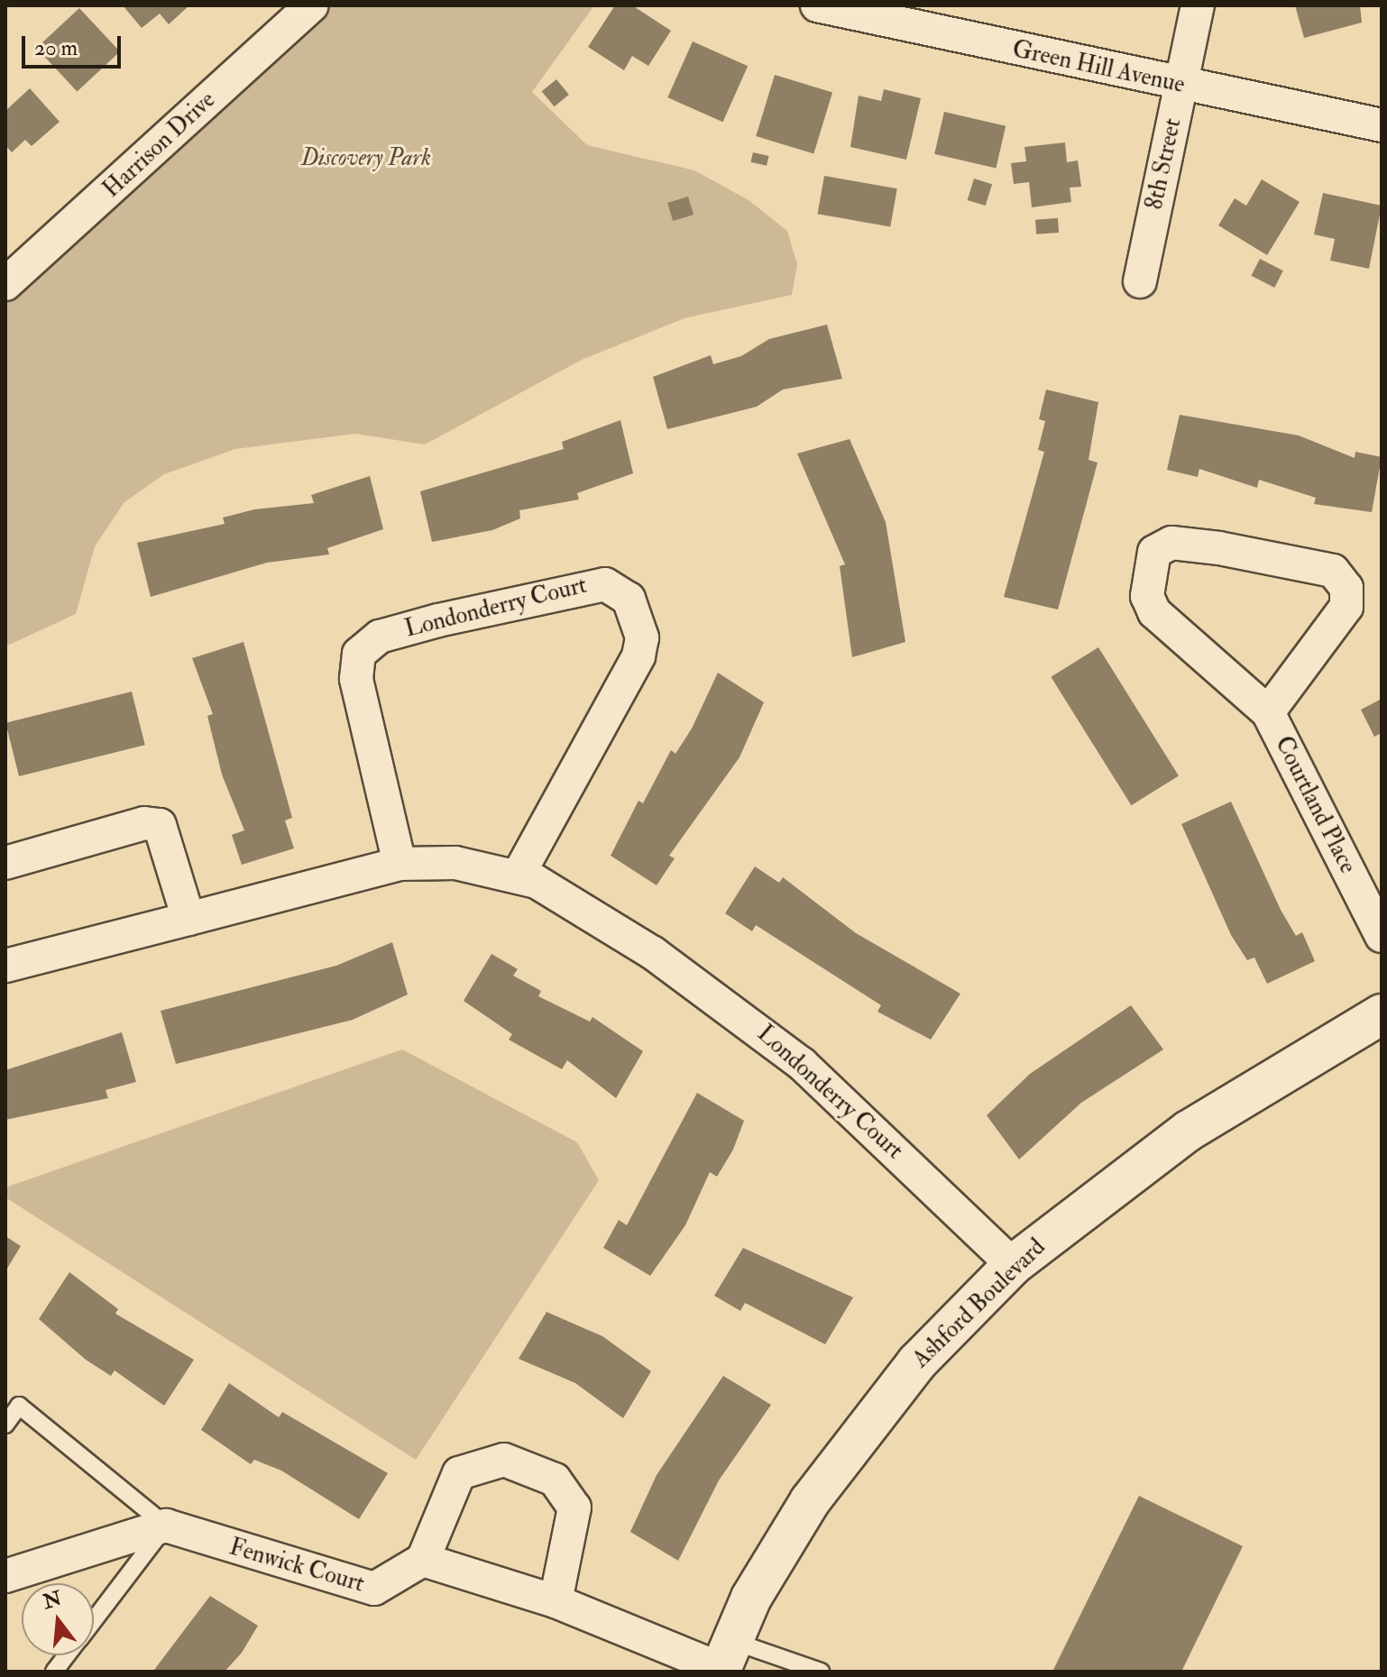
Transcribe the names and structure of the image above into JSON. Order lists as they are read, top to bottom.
{
  "streets": {
    "street": [
      "Green Hill Avenue",
      "Harrison Drive",
      "8th Street",
      "Londonderry Court",
      "Courtland Place",
      "Ashford Boulevard",
      "Fenwick Court"
    ]
  },
  "crossings": [
    ["Green Hill Avenue", "8th Street"],
    ["Londonderry Court", "Ashford Boulevard"]
  ],
  "parks": ["Discovery Park"],
  "scale_bar": "20 m",
  "north": "top"
}
